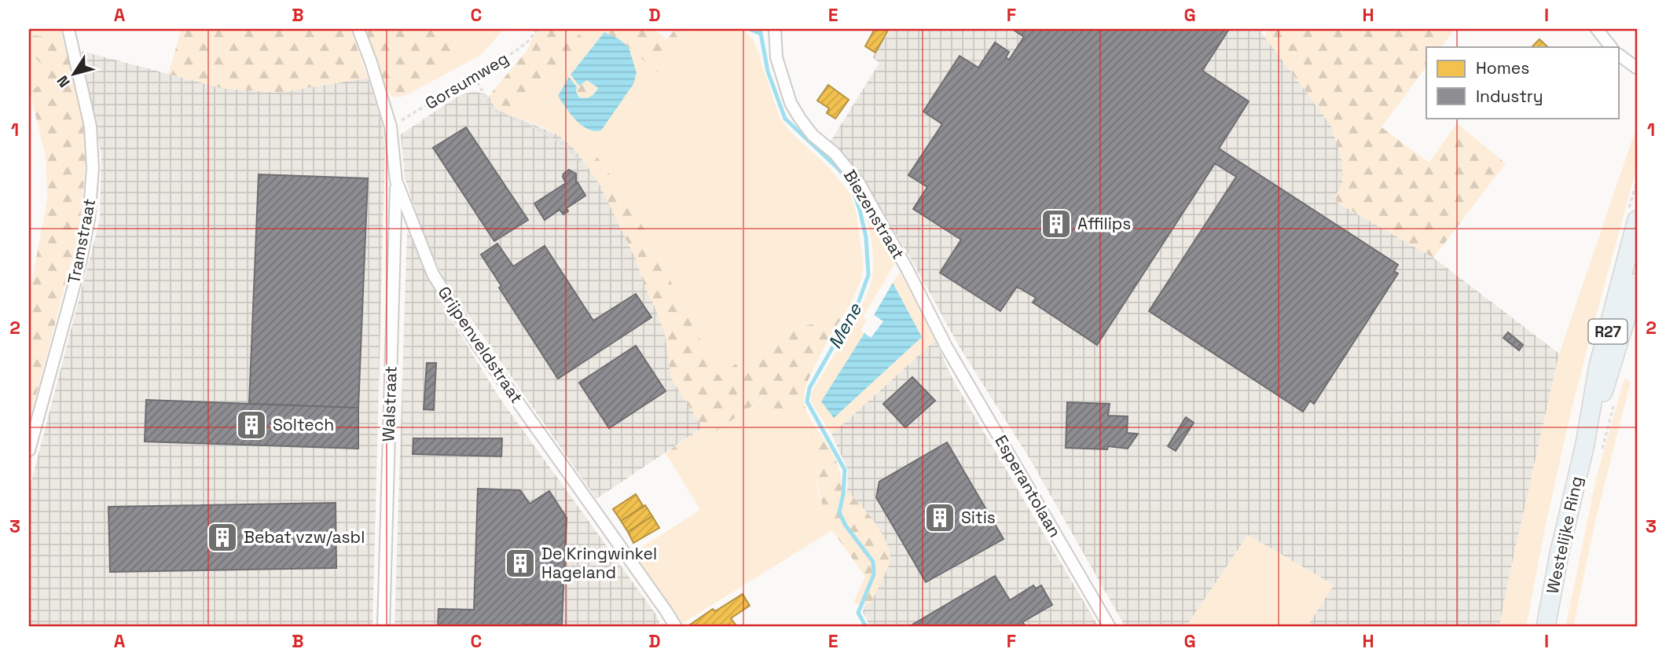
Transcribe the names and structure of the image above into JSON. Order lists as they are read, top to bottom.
{
  "streets": {
    "main road": ["R27", "Westelijke Ring"],
    "street": [
      "Biezenstraat",
      "Tramstraat",
      "Grijpenveldstraat",
      "Walstraat",
      "Esperantolaan"
    ],
    "path": ["Gorsumweg"]
  },
  "crossings": [
    ["Gorsumweg", "Grijpenveldstraat"],
    ["Biezenstraat", "Esperantolaan"],
    ["Grijpenveldstraat", "Walstraat"]
  ],
  "water": ["Mene"],
  "places": {
    "building": [
      "Affilips",
      "Soltech",
      "Sitis",
      "Bebat vzw/asbl",
      "De Kringwinkel Hageland"
    ]
  },
  "legend": ["Homes", "Industry"],
  "north": "bottom left",
  "grid": {
    "columns": [
      "A",
      "B",
      "C",
      "D",
      "E",
      "F",
      "G",
      "H",
      "I"
    ],
    "rows": ["1", "2", "3"]
  }
}
